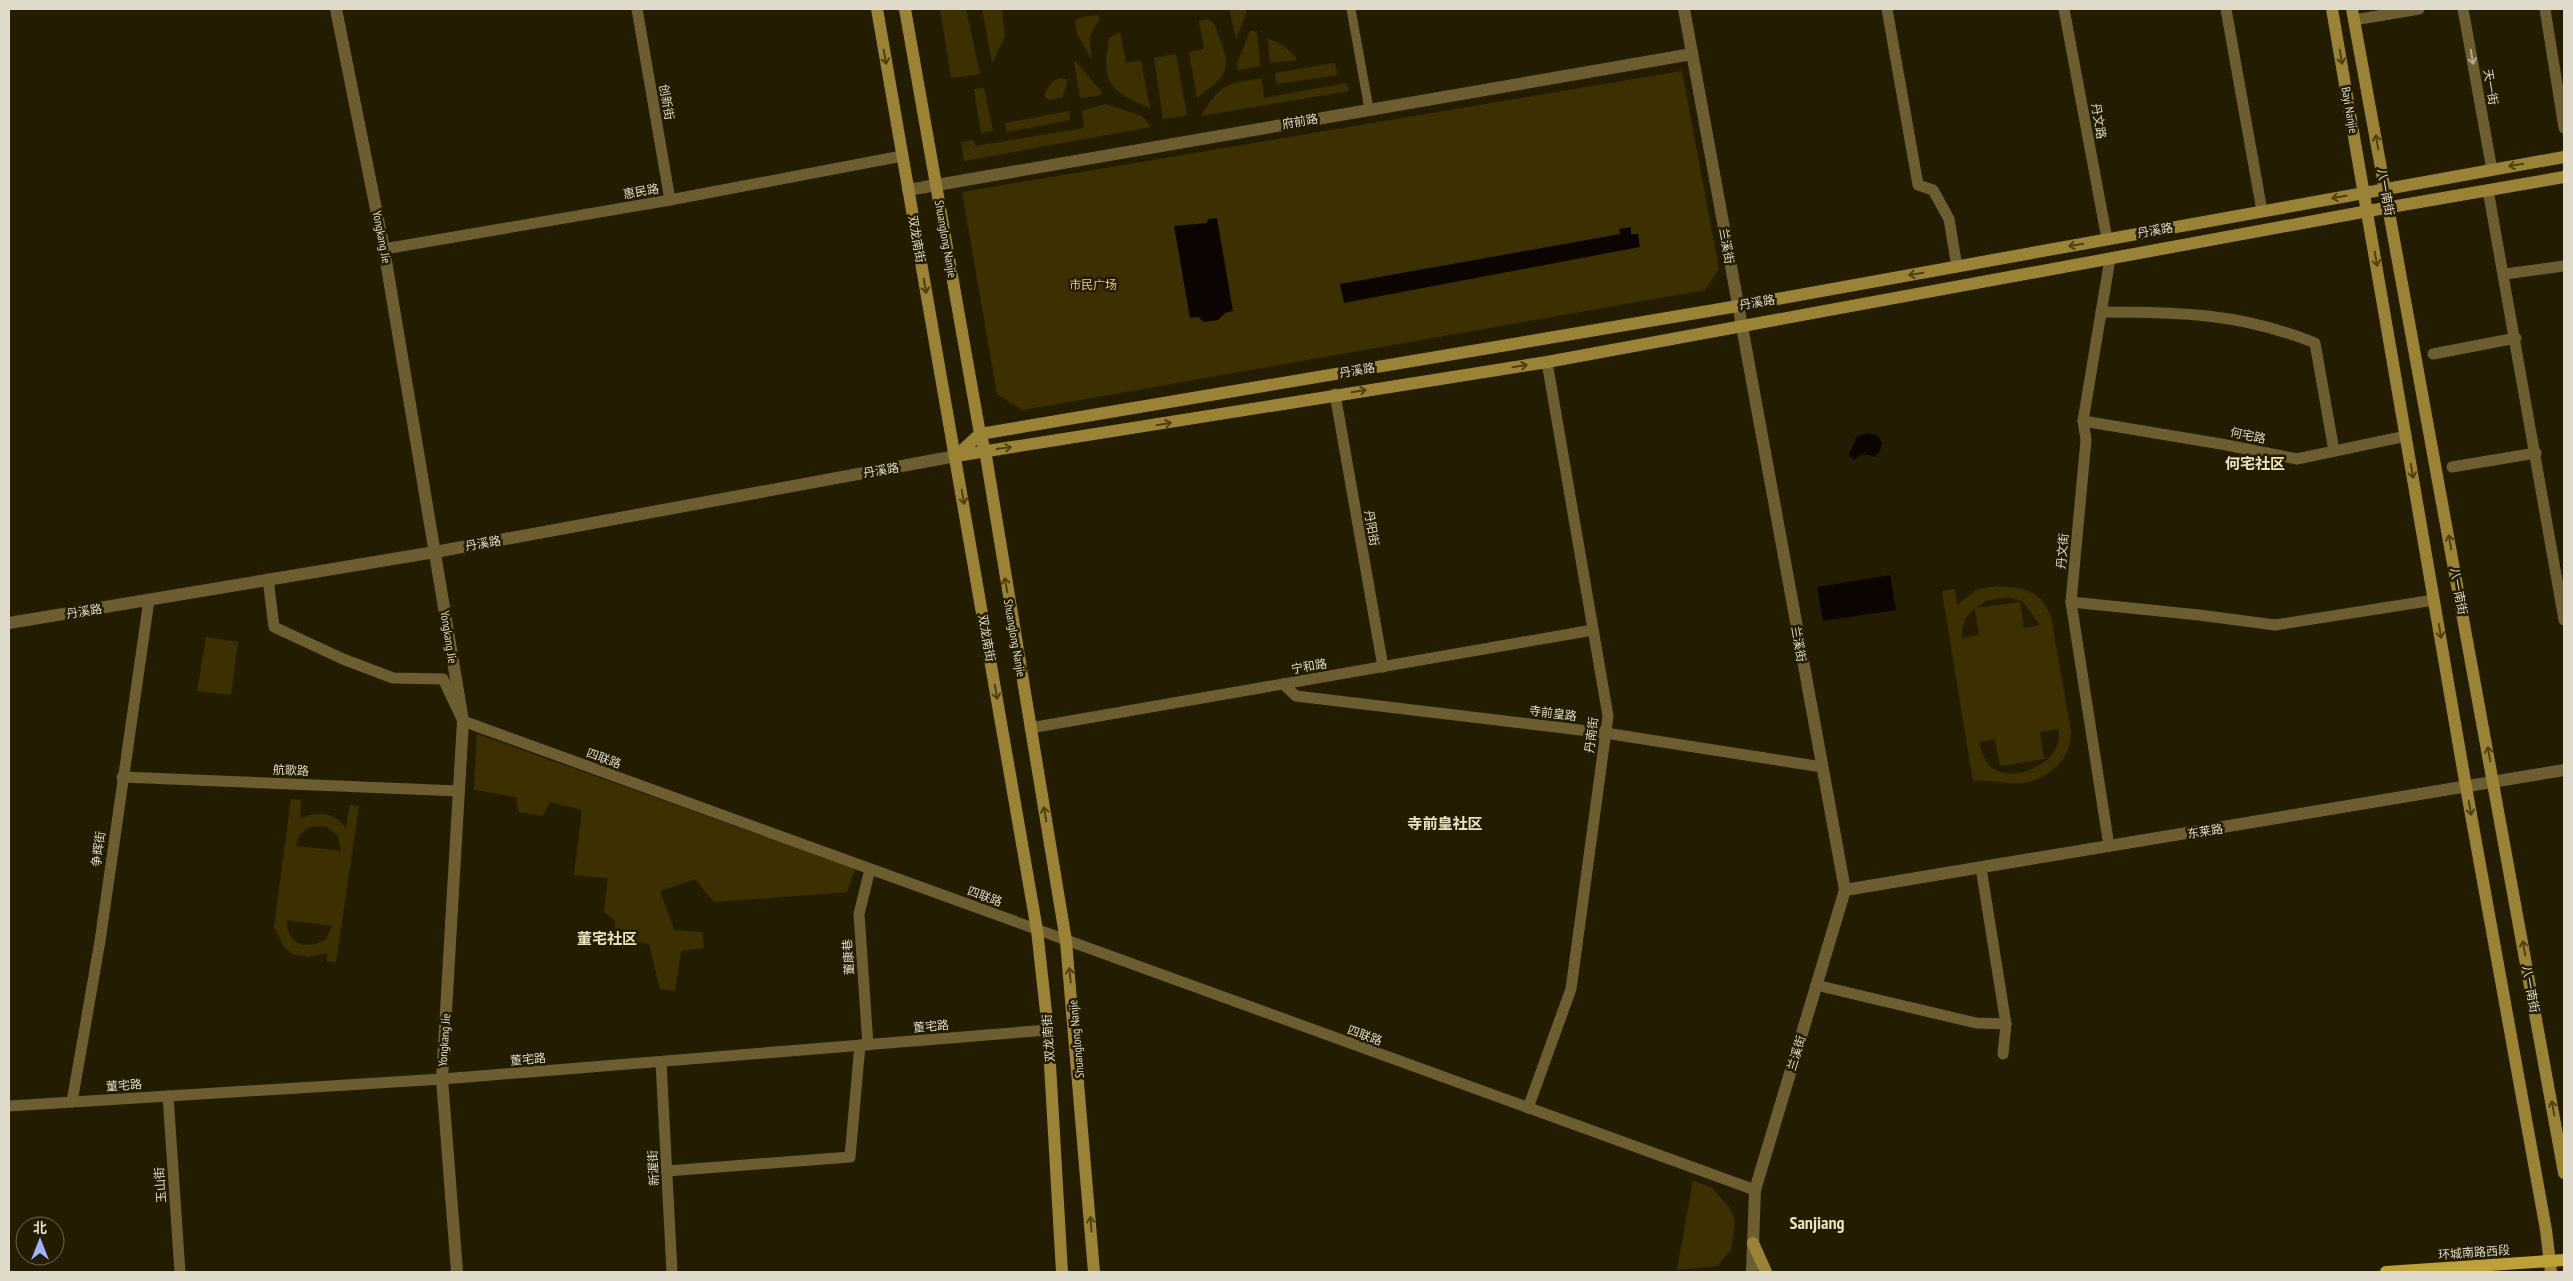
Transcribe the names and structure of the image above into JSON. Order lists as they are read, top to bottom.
{
  "streets": {
    "main road": [
      "Bayi Nanjie",
      "八一南街",
      "丹溪路",
      "双龙南街",
      "Shuanglong Nanjie",
      "环城南路西段"
    ],
    "street": [
      "天一街",
      "创新街",
      "府前路",
      "丹文路",
      "惠民路",
      "Yongkang Jie",
      "兰溪街",
      "何宅路",
      "丹阳街",
      "丹文街",
      "宁和路",
      "寺前皇路",
      "丹南街",
      "四联路",
      "航歌路",
      "东莱路",
      "争辉街",
      "董康巷",
      "董宅路",
      "新渥街",
      "玉山街"
    ]
  },
  "crossings": [
    ["天一街", "丹溪路"],
    ["创新街", "惠民路"],
    ["Bayi Nanjie", "八一南街"],
    ["Bayi Nanjie", "丹溪路"],
    ["府前路", "双龙南街"],
    ["府前路", "Shuanglong Nanjie"],
    ["府前路", "兰溪街"],
    ["丹文路", "丹溪路"],
    ["惠民路", "Yongkang Jie"],
    ["惠民路", "双龙南街"],
    ["八一南街", "丹溪路"],
    ["八一南街", "何宅路"],
    ["八一南街", "东莱路"],
    ["八一南街", "环城南路西段"],
    ["丹溪路", "Yongkang Jie"],
    ["丹溪路", "双龙南街"],
    ["丹溪路", "Shuanglong Nanjie"],
    ["丹溪路", "兰溪街"],
    ["丹溪路", "丹阳街"],
    ["丹溪路", "丹文街"],
    ["丹溪路", "丹南街"],
    ["丹溪路", "争辉街"],
    ["Yongkang Jie", "四联路"],
    ["Yongkang Jie", "航歌路"],
    ["Yongkang Jie", "董宅路"],
    ["双龙南街", "四联路"],
    ["双龙南街", "董宅路"],
    ["Shuanglong Nanjie", "宁和路"],
    ["Shuanglong Nanjie", "四联路"],
    ["兰溪街", "寺前皇路"],
    ["兰溪街", "四联路"],
    ["兰溪街", "东莱路"],
    ["何宅路", "丹文街"],
    ["丹阳街", "宁和路"],
    ["丹文街", "东莱路"],
    ["宁和路", "寺前皇路"],
    ["宁和路", "丹南街"],
    ["寺前皇路", "丹南街"],
    ["丹南街", "四联路"],
    ["四联路", "董康巷"],
    ["航歌路", "争辉街"],
    ["争辉街", "董宅路"],
    ["董康巷", "董宅路"],
    ["董康巷", "新渥街"],
    ["董宅路", "新渥街"],
    ["董宅路", "玉山街"]
  ],
  "one_way": ["Bayi Nanjie", "双龙南街", "Shuanglong Nanjie"],
  "districts": [
    "何宅社区",
    "寺前皇社区",
    "董宅社区",
    "Sanjiang"
  ],
  "parks": ["市民广场"],
  "north": "top"
}
